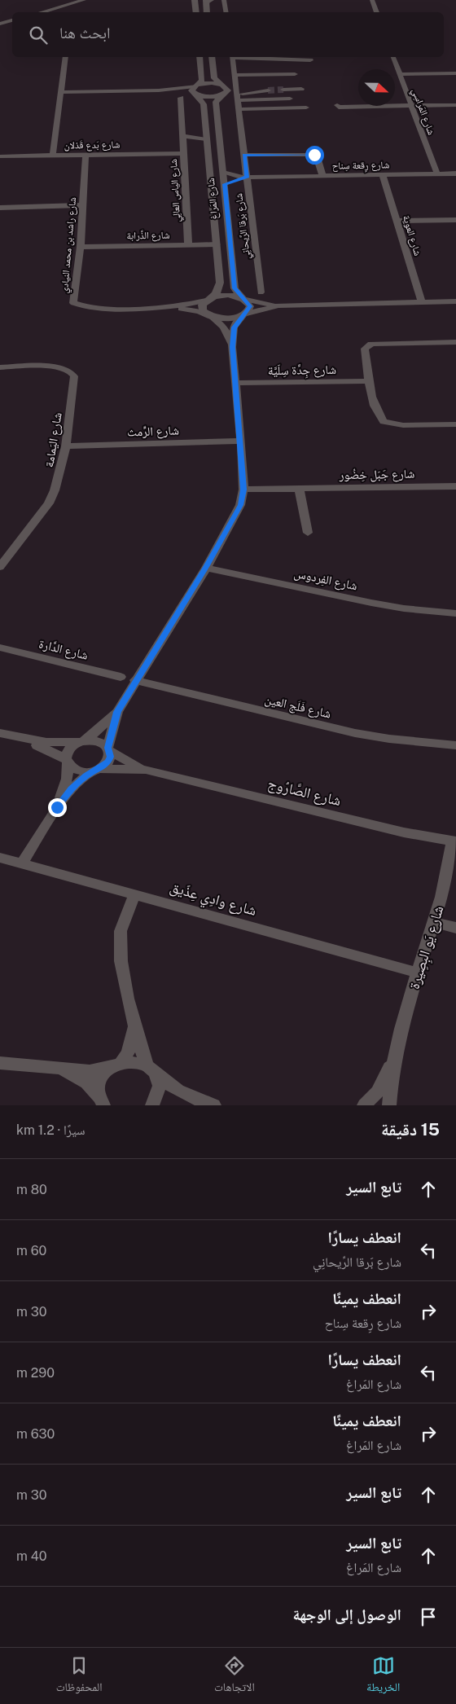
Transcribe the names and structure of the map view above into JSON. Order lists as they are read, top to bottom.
{
  "streets": {
    "street": [
      "شارع المَراسِي",
      "شارع بَدع قَذلان",
      "شارع رِقعة سِناح",
      "شارع الياس العالِي",
      "شارع المَراغ",
      "شارع بَرقا الرِّيحانِي",
      "شارع الذَّرابة",
      "شارع العوية",
      "شارع راشد بن محمد النيادي",
      "شارع جِدَّة سِلَيَّة",
      "شارع الرِّمث",
      "شارع اليَمامة",
      "شارع جَبَل خِضُور",
      "شارع الفِردوس",
      "شارع الدَّارة",
      "شارع فَلَج العين",
      "شارع الصَّارُوج",
      "شارع وادِي عِذَيق",
      "شارع يَو البِصِيرة"
    ]
  },
  "crossings": [
    ["شارع المَراسِي", "شارع رِقعة سِناح"],
    ["شارع بَدع قَذلان", "شارع الياس العالِي"],
    ["شارع بَدع قَذلان", "شارع راشد بن محمد النيادي"],
    ["شارع رِقعة سِناح", "شارع المَراغ"],
    ["شارع رِقعة سِناح", "شارع بَرقا الرِّيحانِي"],
    ["شارع رِقعة سِناح", "شارع العوية"],
    ["شارع الياس العالِي", "شارع الذَّرابة"],
    ["شارع المَراغ", "شارع الذَّرابة"],
    ["شارع المَراغ", "شارع راشد بن محمد النيادي"],
    ["شارع الذَّرابة", "شارع راشد بن محمد النيادي"],
    ["شارع الرِّمث", "شارع اليَمامة"],
    ["شارع الصَّارُوج", "شارع يَو البِصِيرة"],
    ["شارع وادِي عِذَيق", "شارع يَو البِصِيرة"]
  ],
  "north": "right",
  "page": {
    "search": "ابحث هنا",
    "heading": ["15 دقيقة", "سيرًا · 1.2 km"],
    "list": [
      ["تابع السير", "80 m"],
      ["انعطف يسارًا", "شارع بَرقا الرِّيحانِي", "60 m"],
      ["انعطف يمينًا", "شارع رِقعة سِناح", "30 m"],
      ["انعطف يسارًا", "شارع المَراغ", "290 m"],
      ["انعطف يمينًا", "شارع المَراغ", "630 m"],
      ["تابع السير", "30 m"],
      ["تابع السير", "شارع المَراغ", "40 m"],
      "الوصول إلى الوجهة"
    ],
    "nav": ["الخريطة", "الاتجاهات", "المحفوظات"]
  }
}
